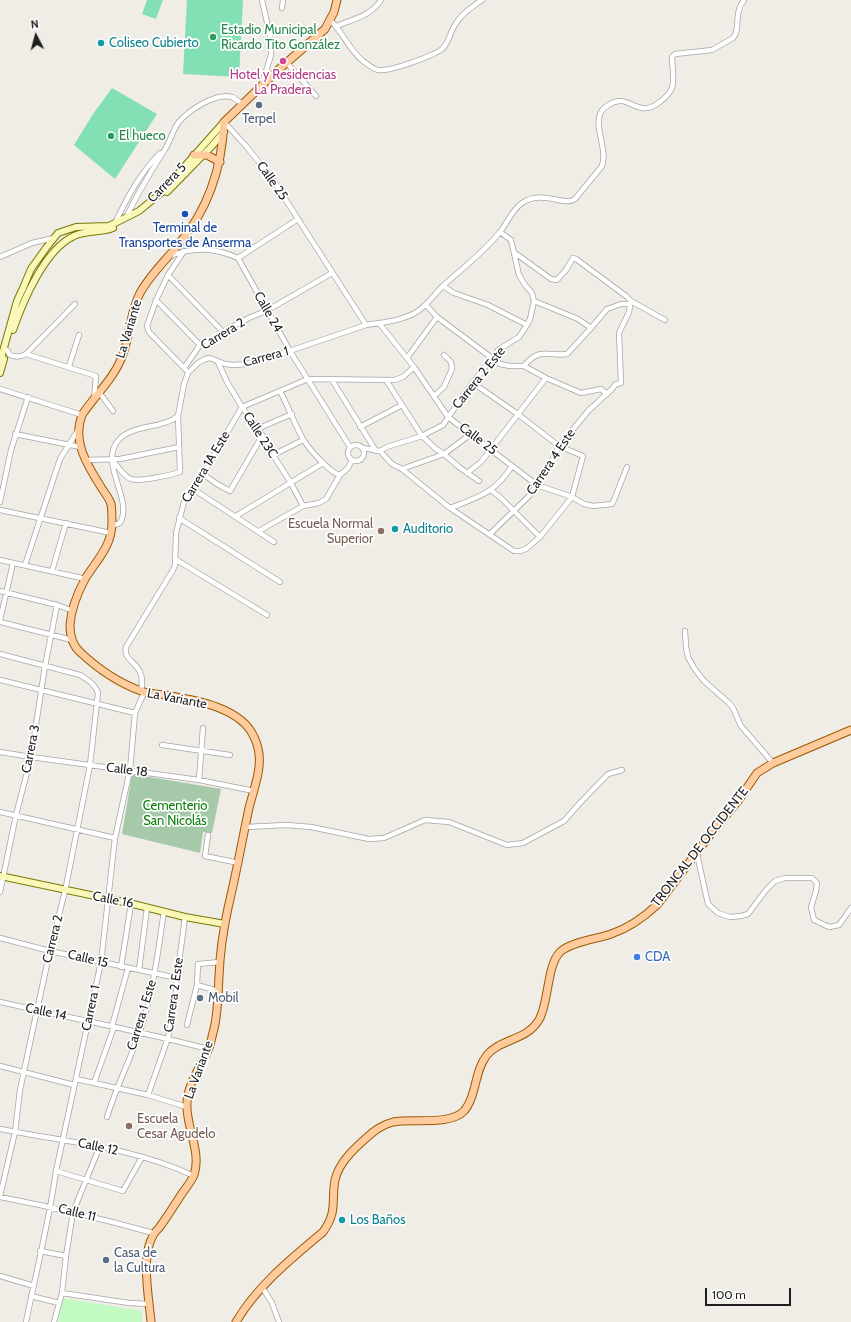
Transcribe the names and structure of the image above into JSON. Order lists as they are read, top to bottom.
{
  "streets": {
    "main road": ["Carrera 5", "La Variante", "TRONCAL DE OCCIDENTE"],
    "street": [
      "Calle 25",
      "Calle 24",
      "Carrera 2",
      "Carrera 1",
      "Carrera 2 Este",
      "Calle 23C",
      "Carrera 4 Este",
      "Carrera 1A Este",
      "Carrera 3",
      "Calle 18",
      "Calle 16",
      "Calle 15",
      "Calle 14",
      "Carrera 1 Este",
      "Calle 12",
      "Calle 11"
    ]
  },
  "crossings": [
    ["Calle 25", "Carrera 5"],
    ["Calle 25", "La Variante"],
    ["Calle 25", "Carrera 2"],
    ["Calle 25", "Carrera 1"],
    ["Calle 25", "Carrera 2 Este"],
    ["Calle 25", "Carrera 4 Este"],
    ["Carrera 5", "La Variante"],
    ["Calle 24", "Carrera 2"],
    ["Calle 24", "Carrera 1"],
    ["La Variante", "Carrera 1"],
    ["La Variante", "Carrera 1A Este"],
    ["La Variante", "Calle 18"],
    ["La Variante", "Calle 16"],
    ["La Variante", "Calle 14"],
    ["La Variante", "Calle 12"],
    ["La Variante", "Calle 11"],
    ["Carrera 2", "Carrera 3"],
    ["Carrera 2", "Calle 18"],
    ["Carrera 2", "Calle 16"],
    ["Carrera 2", "Calle 15"],
    ["Carrera 2", "Calle 14"],
    ["Carrera 2", "Calle 12"],
    ["Carrera 2", "Calle 11"],
    ["Carrera 1", "Calle 23C"],
    ["Carrera 1", "Carrera 1A Este"],
    ["Carrera 1", "Calle 18"],
    ["Carrera 1", "Calle 16"],
    ["Carrera 1", "Calle 15"],
    ["Carrera 1", "Calle 14"],
    ["Carrera 1", "Calle 12"],
    ["Carrera 1", "Calle 11"],
    ["Carrera 2 Este", "Calle 16"],
    ["Carrera 2 Este", "Calle 15"],
    ["Carrera 2 Este", "Calle 14"],
    ["Calle 23C", "Carrera 1A Este"],
    ["Carrera 3", "Calle 18"],
    ["Carrera 3", "Calle 16"],
    ["Calle 16", "Carrera 1 Este"],
    ["Calle 15", "Carrera 1 Este"],
    ["Calle 14", "Carrera 1 Este"]
  ],
  "parks": ["Cementerio San Nicolás"],
  "places": [
    "Estadio Municipal Ricardo Tito González",
    "Coliseo Cubierto",
    "Hotel y Residencias La Pradera",
    "Terpel",
    "El hueco",
    "Terminal de Transportes de Anserma",
    "Auditorio",
    "Escuela Normal Superior",
    "CDA",
    "Mobil",
    "Escuela Cesar Agudelo",
    "Los Baños",
    "Casa de la Cultura"
  ],
  "scale_bar": "100 m",
  "north": "top"
}
